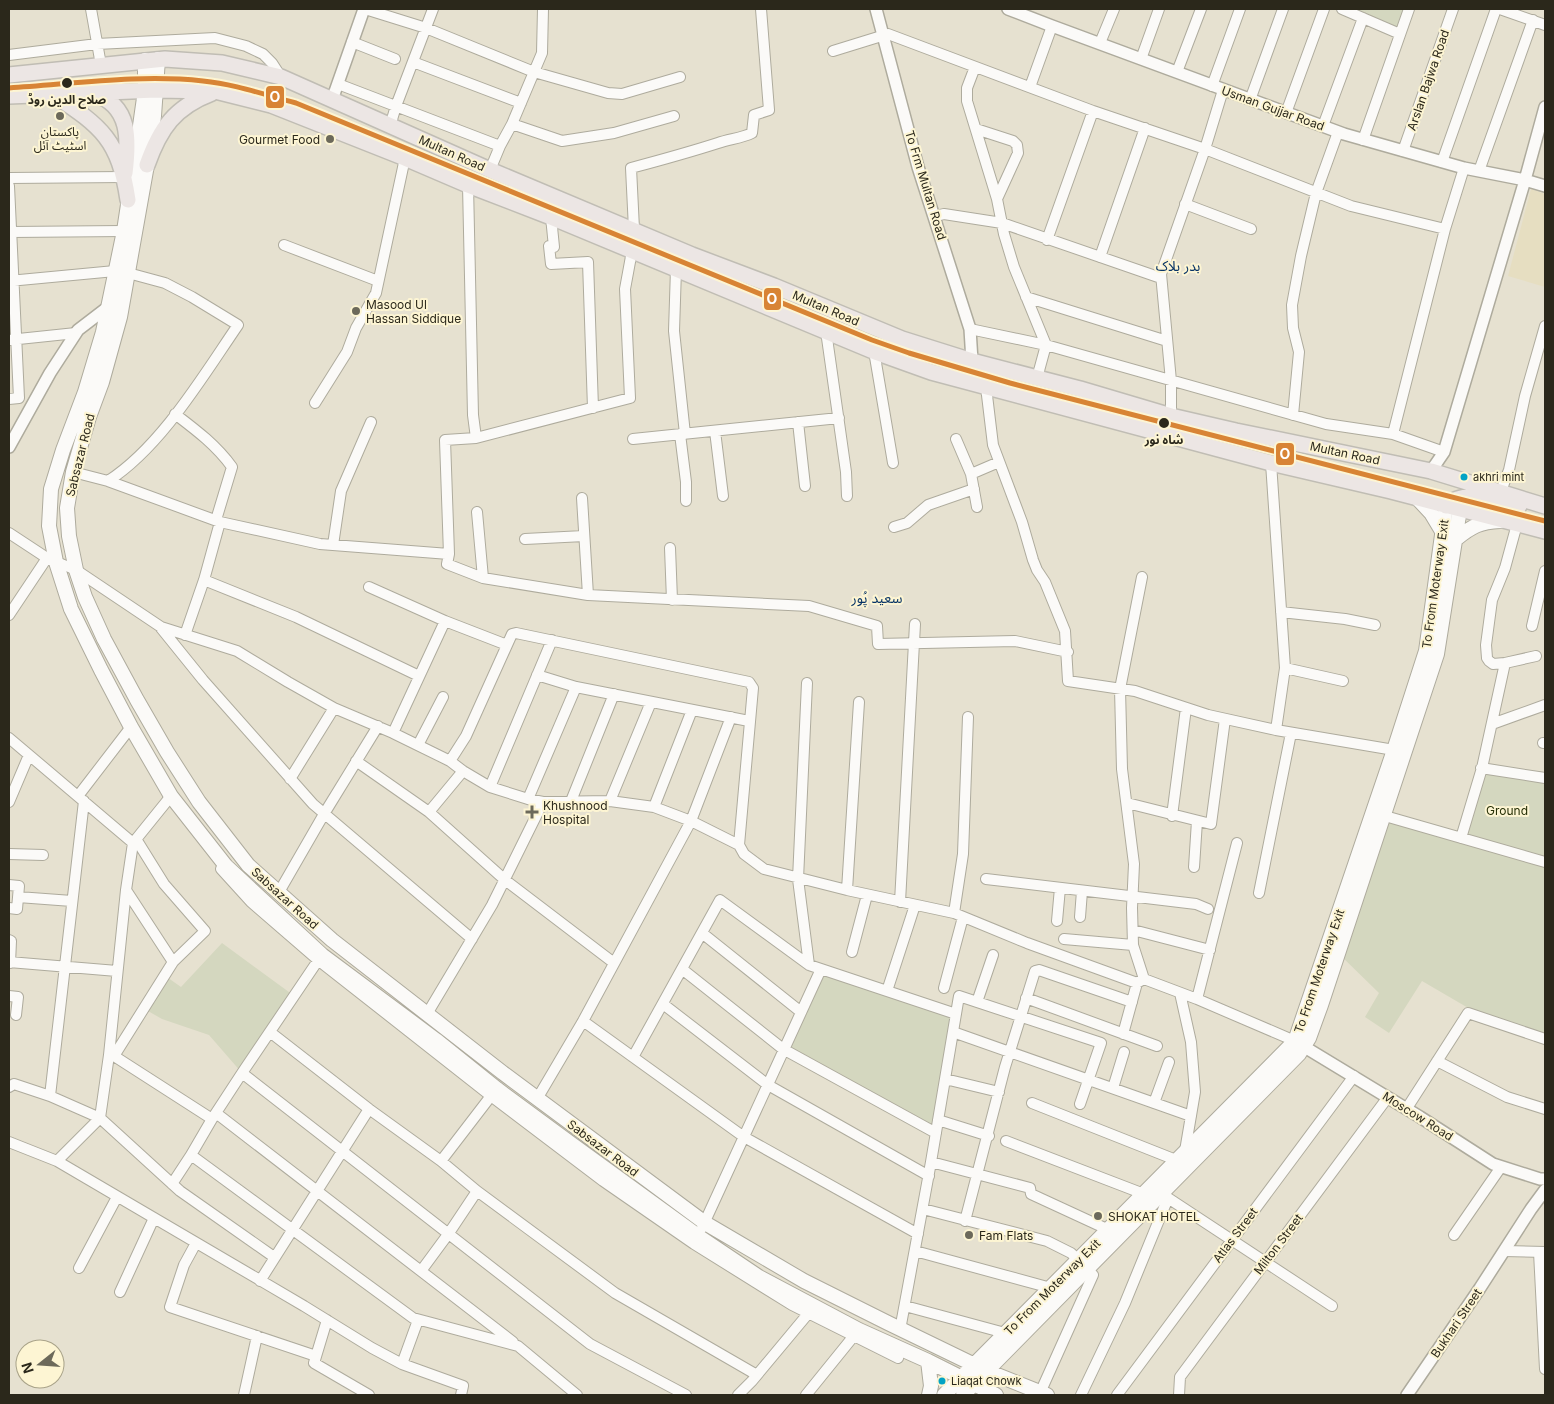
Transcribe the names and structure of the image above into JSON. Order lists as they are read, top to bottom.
{
  "streets": {
    "main road": ["Multan Road", "Sabsazar Road", "To From Moterway Exit"],
    "street": [
      "Arslan Bajwa Road",
      "Usman Gujjar Road",
      "To Frm Multan Road",
      "Moscow Road",
      "Atlas Street",
      "Milton Street",
      "Bukhari Street"
    ]
  },
  "crossings": [
    ["Arslan Bajwa Road", "Usman Gujjar Road"],
    ["Multan Road", "To Frm Multan Road"],
    ["Multan Road", "Sabsazar Road"],
    ["Multan Road", "To From Moterway Exit"],
    ["Sabsazar Road", "To From Moterway Exit"],
    ["To From Moterway Exit", "Moscow Road"],
    ["Moscow Road", "Atlas Street"],
    ["Moscow Road", "Milton Street"]
  ],
  "districts": ["بدر بلاک", "سعید پُور"],
  "parks": ["Ground"],
  "places": {
    "other": [
      "صلاح الدین روڈ",
      "پاکستان اسٹیٹ آئل",
      "Gourmet Food",
      "Masood Ul Hassan Siddique",
      "شاہ نور",
      "akhri mint",
      "SHOKAT HOTEL",
      "Fam Flats",
      "Liaqat Chowk"
    ],
    "health": ["Khushnood Hospital"]
  },
  "lines": ["transit line O"],
  "north": "left"
}
